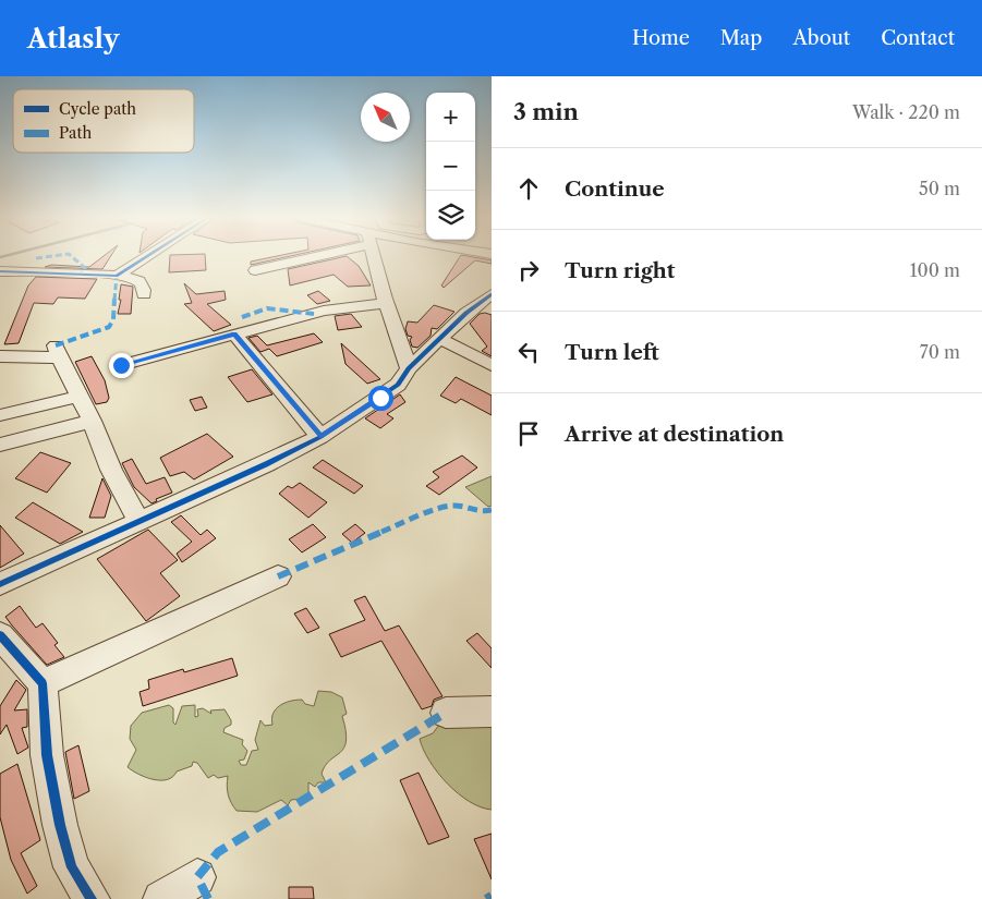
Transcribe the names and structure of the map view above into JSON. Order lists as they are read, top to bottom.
{
  "legend": ["Cycle path", "Path"],
  "north": "top left",
  "page": {
    "header": "Atlasly",
    "nav": [
      "Home",
      "Map",
      "About",
      "Contact"
    ],
    "heading": ["3 min", "Walk · 220 m"],
    "map_buttons": ["+", "−"],
    "list": [
      ["Continue", "50 m"],
      ["Turn right", "100 m"],
      ["Turn left", "70 m"],
      "Arrive at destination"
    ]
  }
}
